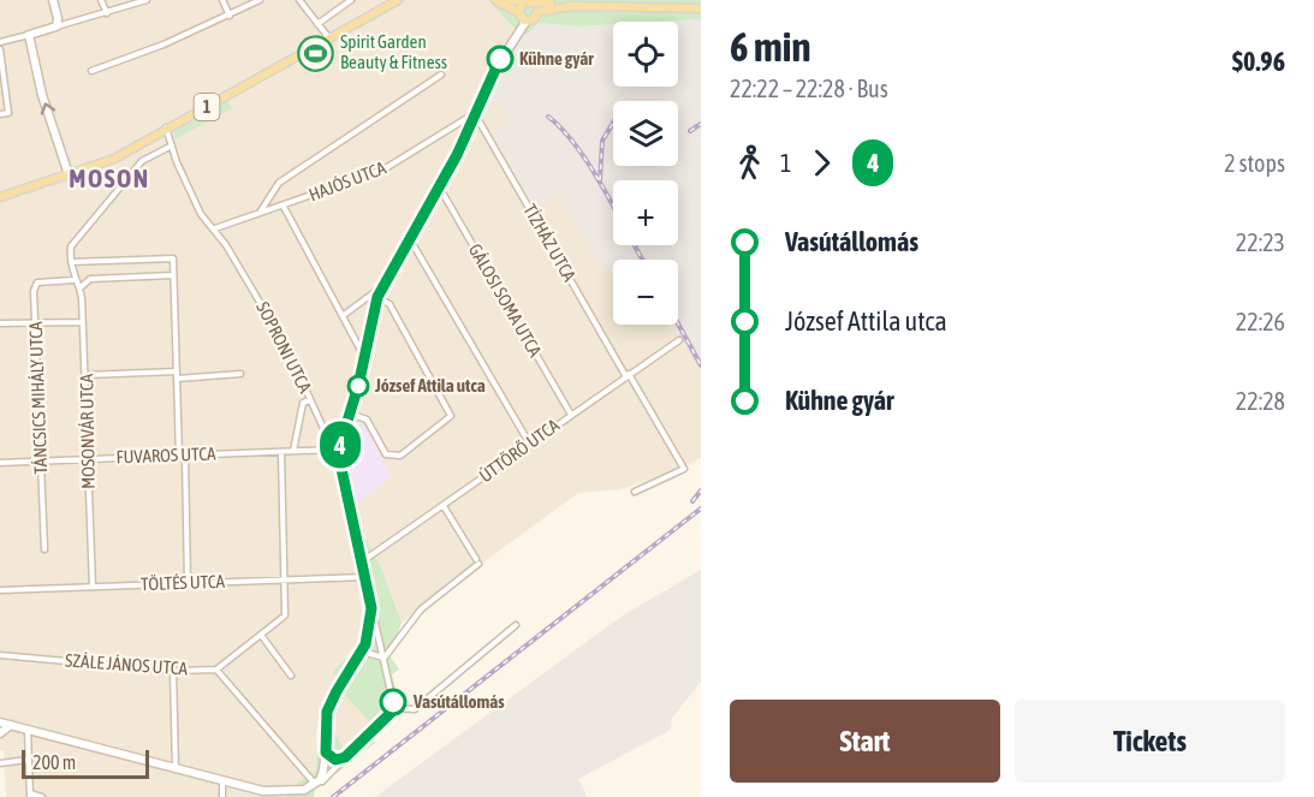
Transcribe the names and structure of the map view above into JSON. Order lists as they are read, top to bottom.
{
  "streets": {
    "main road": ["1"],
    "street": [
      "HAJÓS UTCA",
      "TÍZHÁZ UTCA",
      "GÁLOSI SOMA UTCA",
      "SOPRONI UTCA",
      "TÁNCSICS MIHÁLY UTCA",
      "MOSONVÁR UTCA",
      "ÚTTÖRŐ UTCA",
      "FUVAROS UTCA",
      "TÖLTÉS UTCA",
      "SZÁLE JÁNOS UTCA"
    ]
  },
  "crossings": [
    ["1", "SOPRONI UTCA"],
    ["HAJÓS UTCA", "TÍZHÁZ UTCA"],
    ["HAJÓS UTCA", "SOPRONI UTCA"],
    ["TÍZHÁZ UTCA", "ÚTTÖRŐ UTCA"],
    ["GÁLOSI SOMA UTCA", "ÚTTÖRŐ UTCA"],
    ["SOPRONI UTCA", "ÚTTÖRŐ UTCA"],
    ["SOPRONI UTCA", "FUVAROS UTCA"],
    ["SOPRONI UTCA", "TÖLTÉS UTCA"],
    ["TÁNCSICS MIHÁLY UTCA", "FUVAROS UTCA"],
    ["MOSONVÁR UTCA", "FUVAROS UTCA"],
    ["MOSONVÁR UTCA", "TÖLTÉS UTCA"]
  ],
  "districts": ["MOSON"],
  "places": {
    "sports": ["Spirit Garden Beauty & Fitness"],
    "other": ["Kühne gyár", "József Attila utca", "Vasútállomás"]
  },
  "lines": ["bus line 4"],
  "scale_bar": "200 m",
  "page": {
    "on_map": "4",
    "heading": ["6 min", "22:22 – 22:28 · Bus", "$0.96"],
    "map_buttons": ["+", "−"],
    "legs": ["1", "4", "2 stops"],
    "list": [
      {
        "name": "Vasútállomás",
        "value": "22:23"
      },
      {
        "name": "József Attila utca",
        "value": "22:26"
      },
      {
        "name": "Kühne gyár",
        "value": "22:28"
      }
    ],
    "buttons": ["Start", "Tickets"],
    "scale": "200 m"
  }
}
